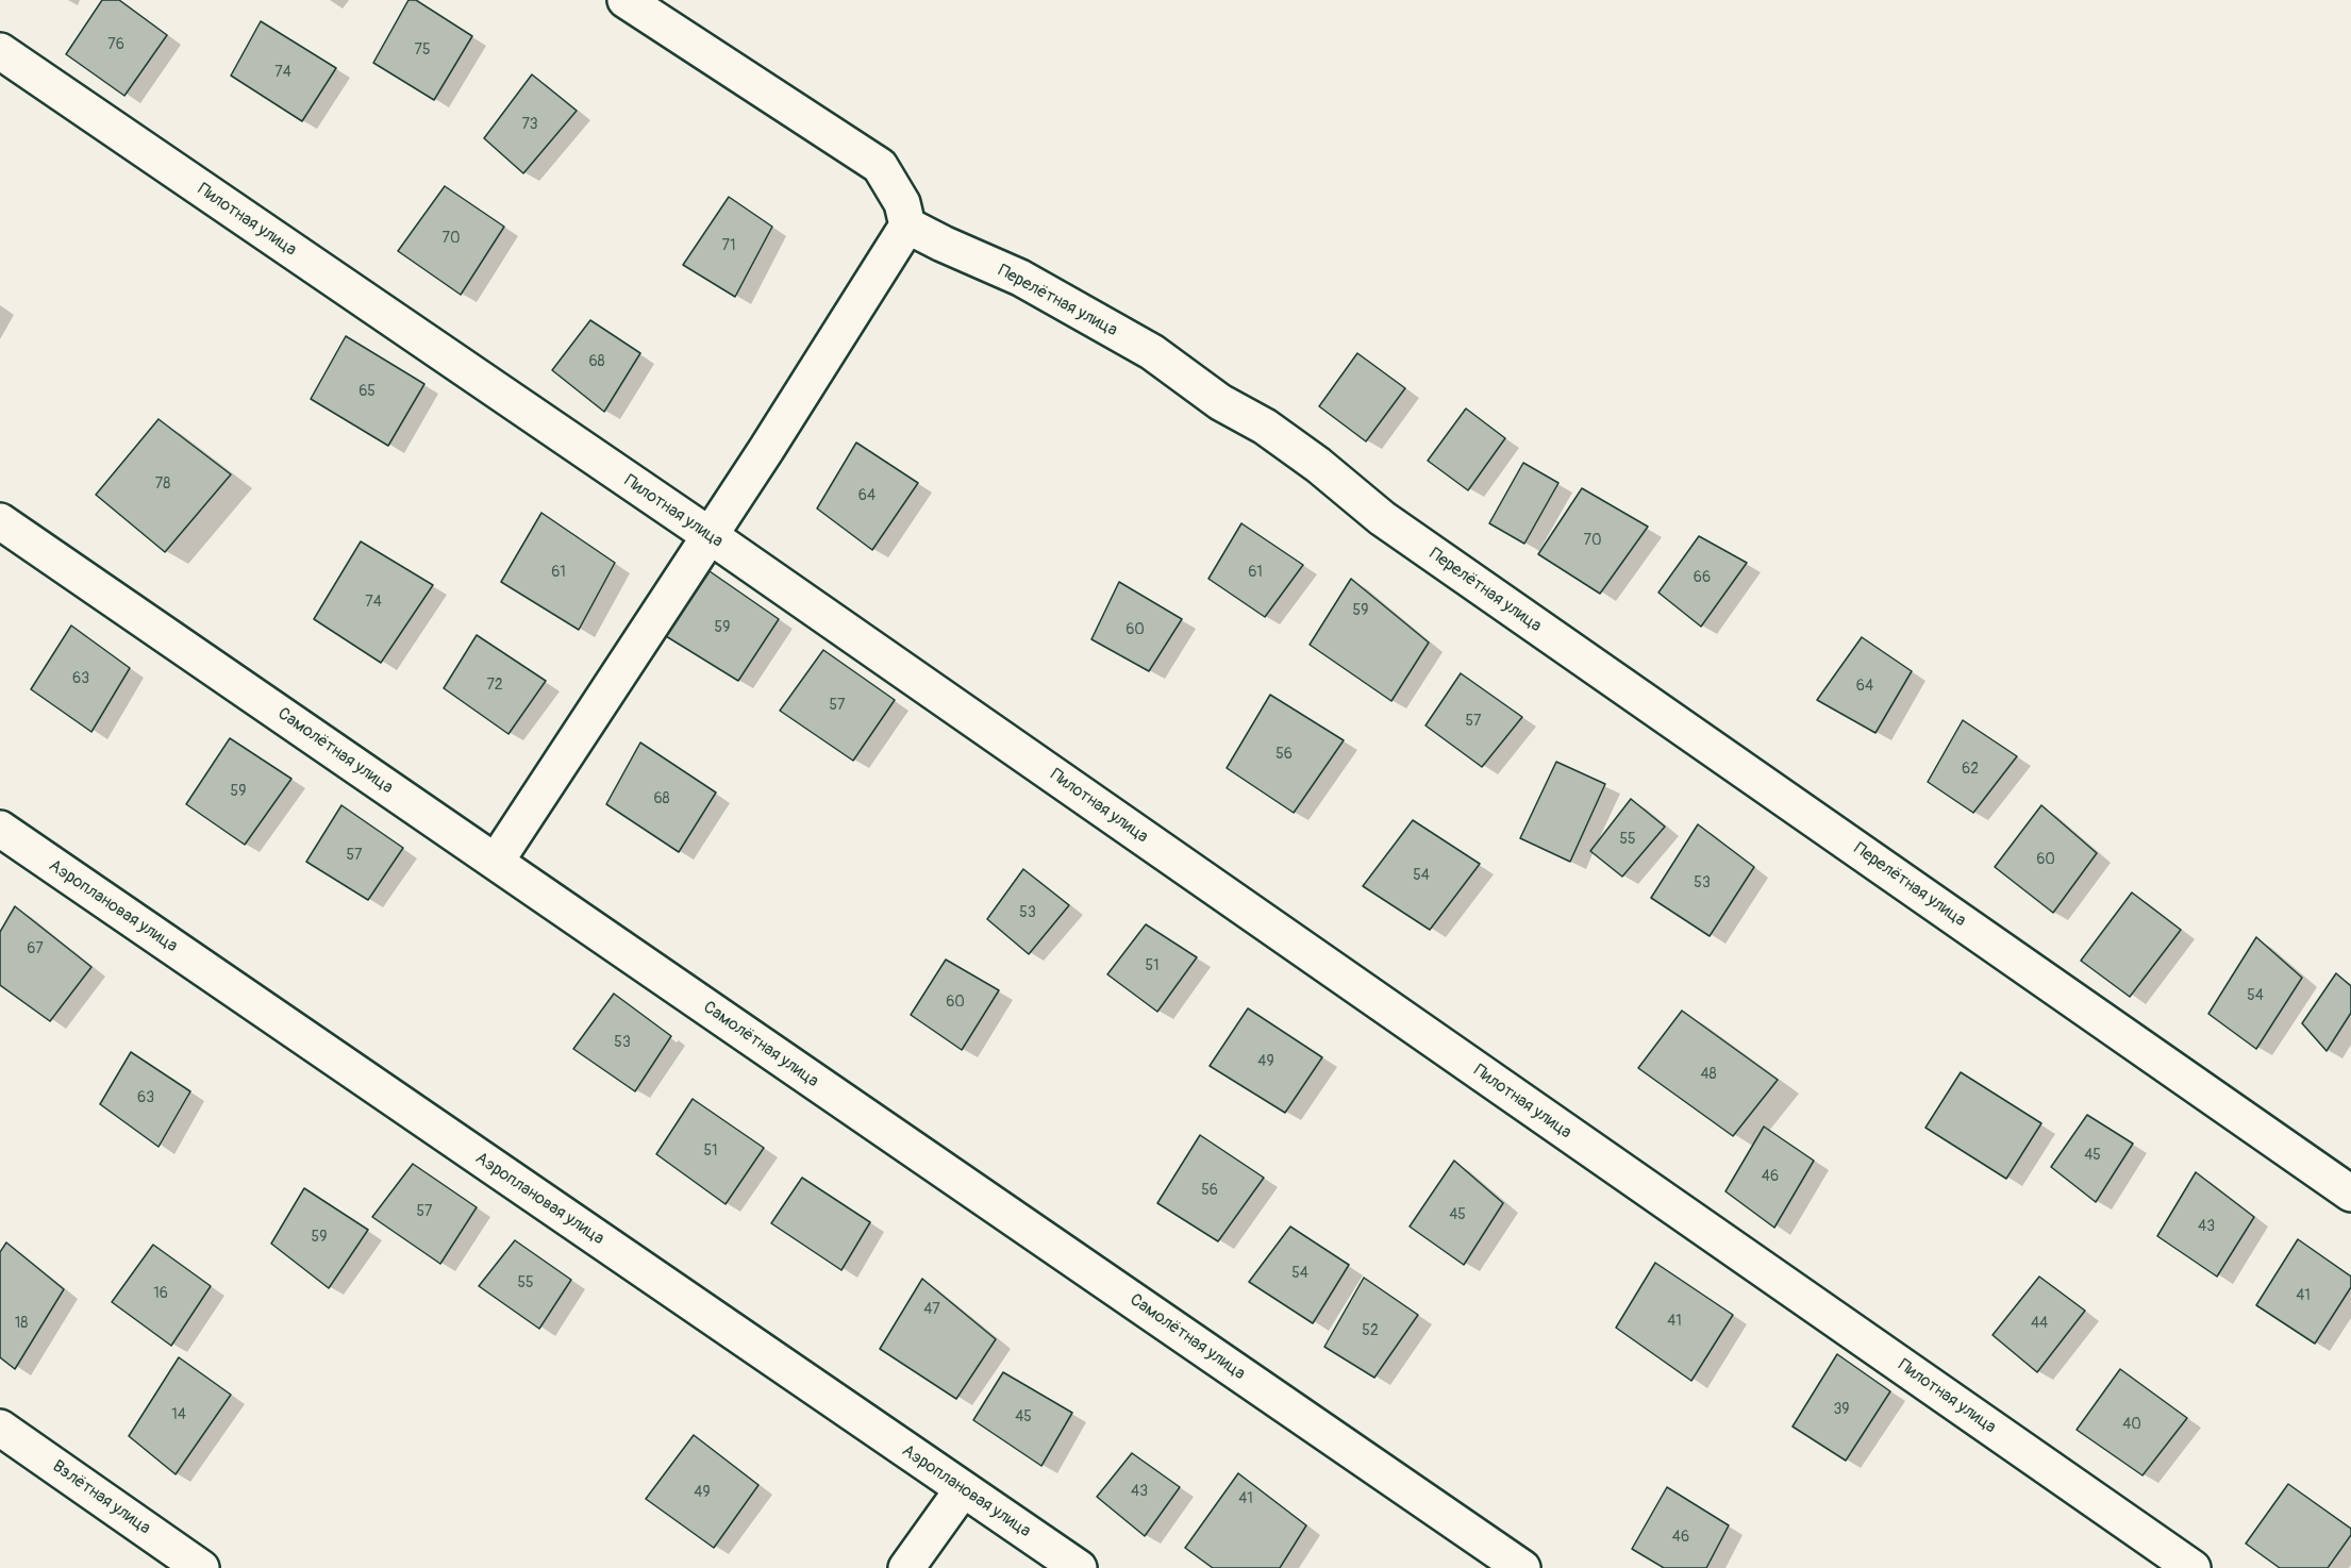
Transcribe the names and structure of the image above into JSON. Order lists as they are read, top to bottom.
{
  "streets": {
    "street": [
      "Пилотная улица",
      "Перелётная улица",
      "Самолётная улица",
      "Аэроплановая улица",
      "Взлётная улица"
    ]
  },
  "house_numbers": [
    "76",
    "75",
    "74",
    "73",
    "70",
    "71",
    "68",
    "65",
    "78",
    "64",
    "70",
    "61",
    "61",
    "66",
    "74",
    "59",
    "59",
    "60",
    "63",
    "72",
    "64",
    "57",
    "57",
    "56",
    "62",
    "59",
    "68",
    "55",
    "57",
    "60",
    "54",
    "53",
    "53",
    "67",
    "51",
    "54",
    "60",
    "53",
    "49",
    "48",
    "63",
    "51",
    "45",
    "46",
    "56",
    "57",
    "45",
    "43",
    "59",
    "54",
    "55",
    "16",
    "41",
    "47",
    "41",
    "18",
    "44",
    "52",
    "39",
    "14",
    "45",
    "40",
    "43",
    "49",
    "41",
    "46"
  ]
}
